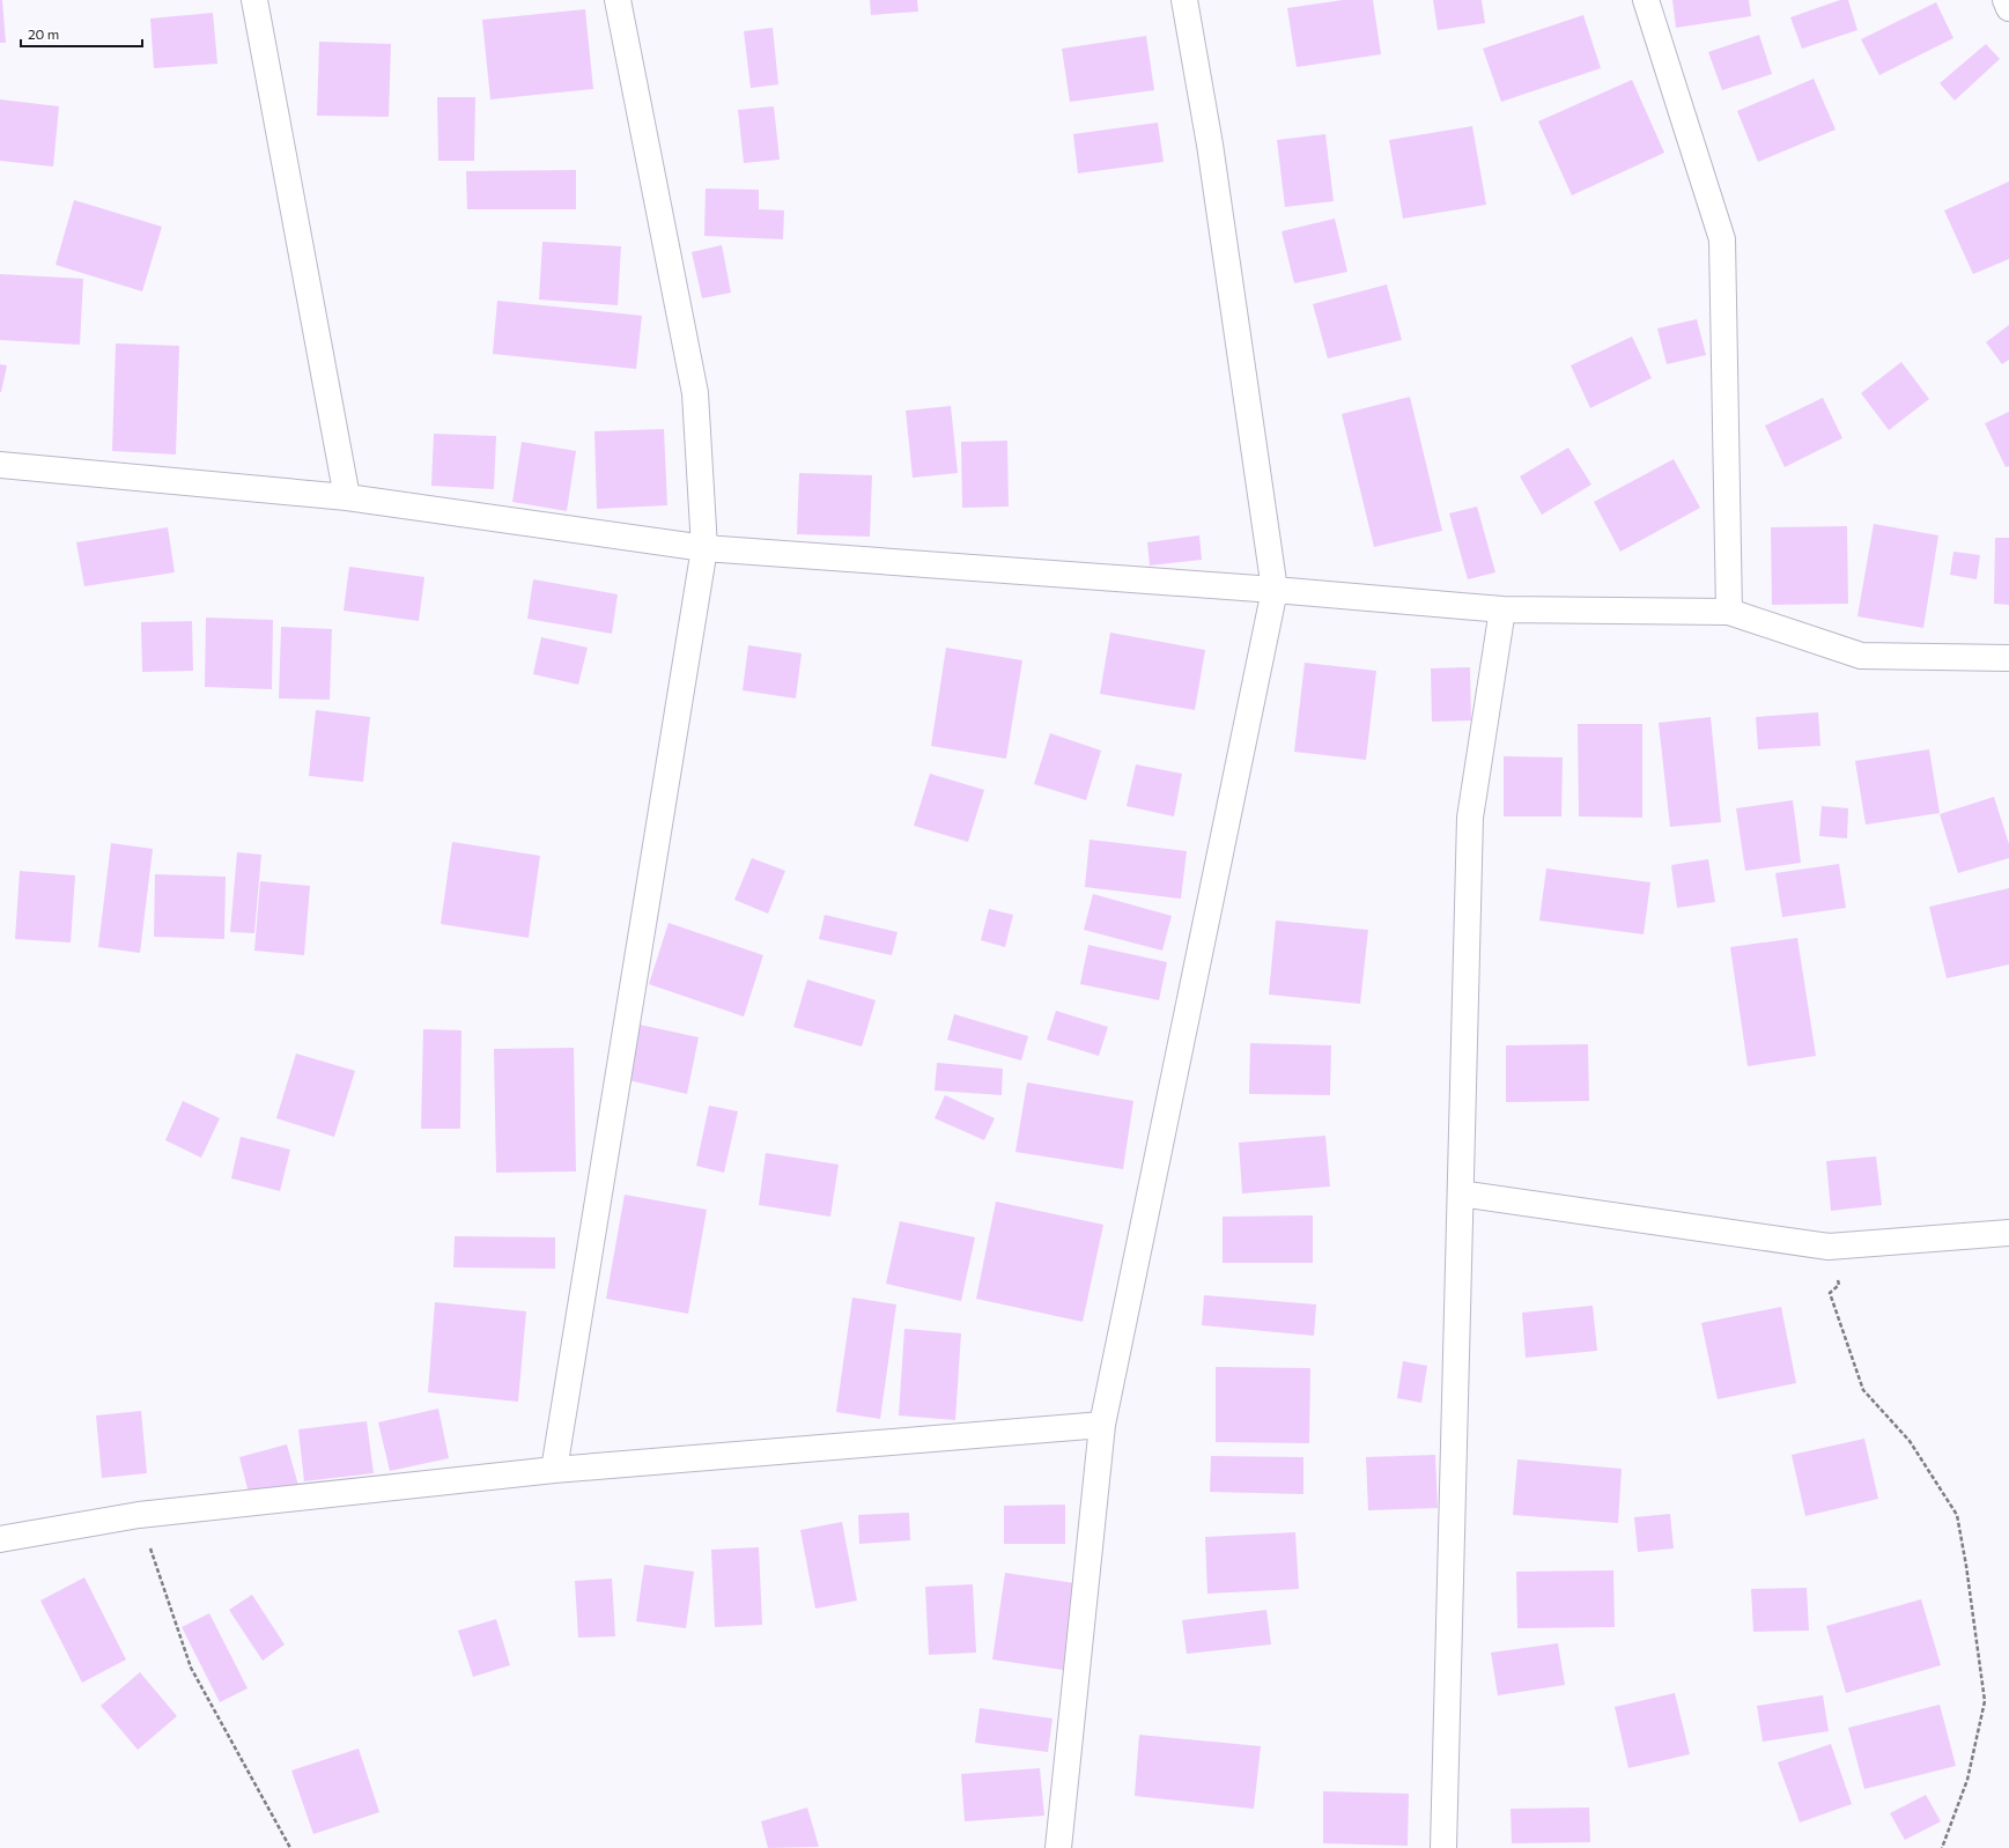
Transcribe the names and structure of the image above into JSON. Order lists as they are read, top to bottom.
{
  "scale_bar": "20 m"
}
